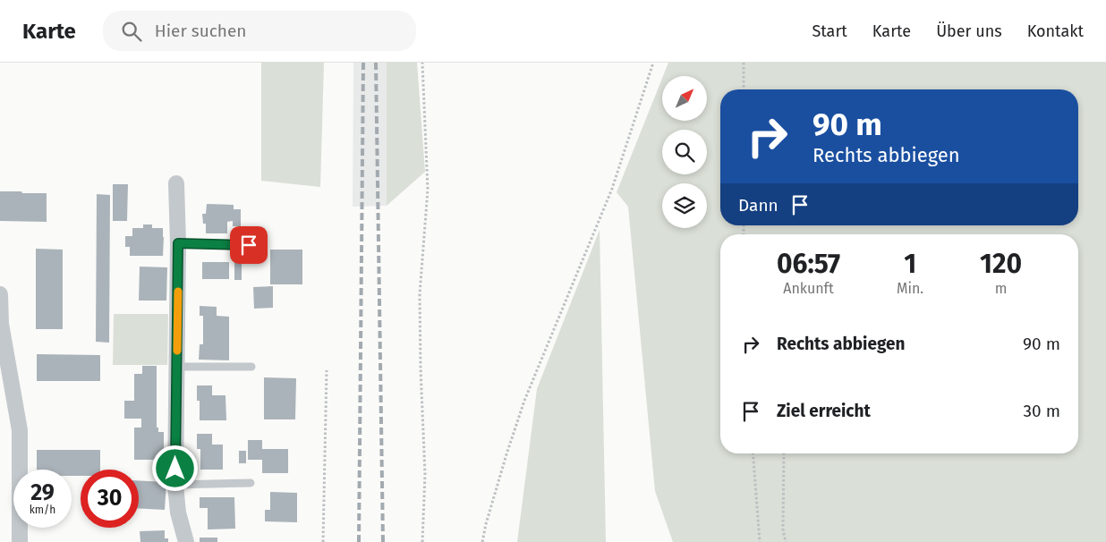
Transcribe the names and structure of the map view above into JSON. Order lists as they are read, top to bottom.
{
  "north": "top right",
  "page": {
    "header": "Karte",
    "search": "Hier suchen",
    "nav": [
      "Start",
      "Karte",
      "Über uns",
      "Kontakt"
    ],
    "turn": ["90 m", "Rechts abbiegen"],
    "then": "Dann",
    "eta": [
      "06:57",
      "Ankunft",
      "1",
      "Min.",
      "120",
      "m"
    ],
    "list": [
      {
        "name": "Rechts abbiegen",
        "value": "90 m"
      },
      {
        "name": "Ziel erreicht",
        "value": "30 m"
      }
    ],
    "speed": "29 km/h",
    "limit": "30"
  }
}
